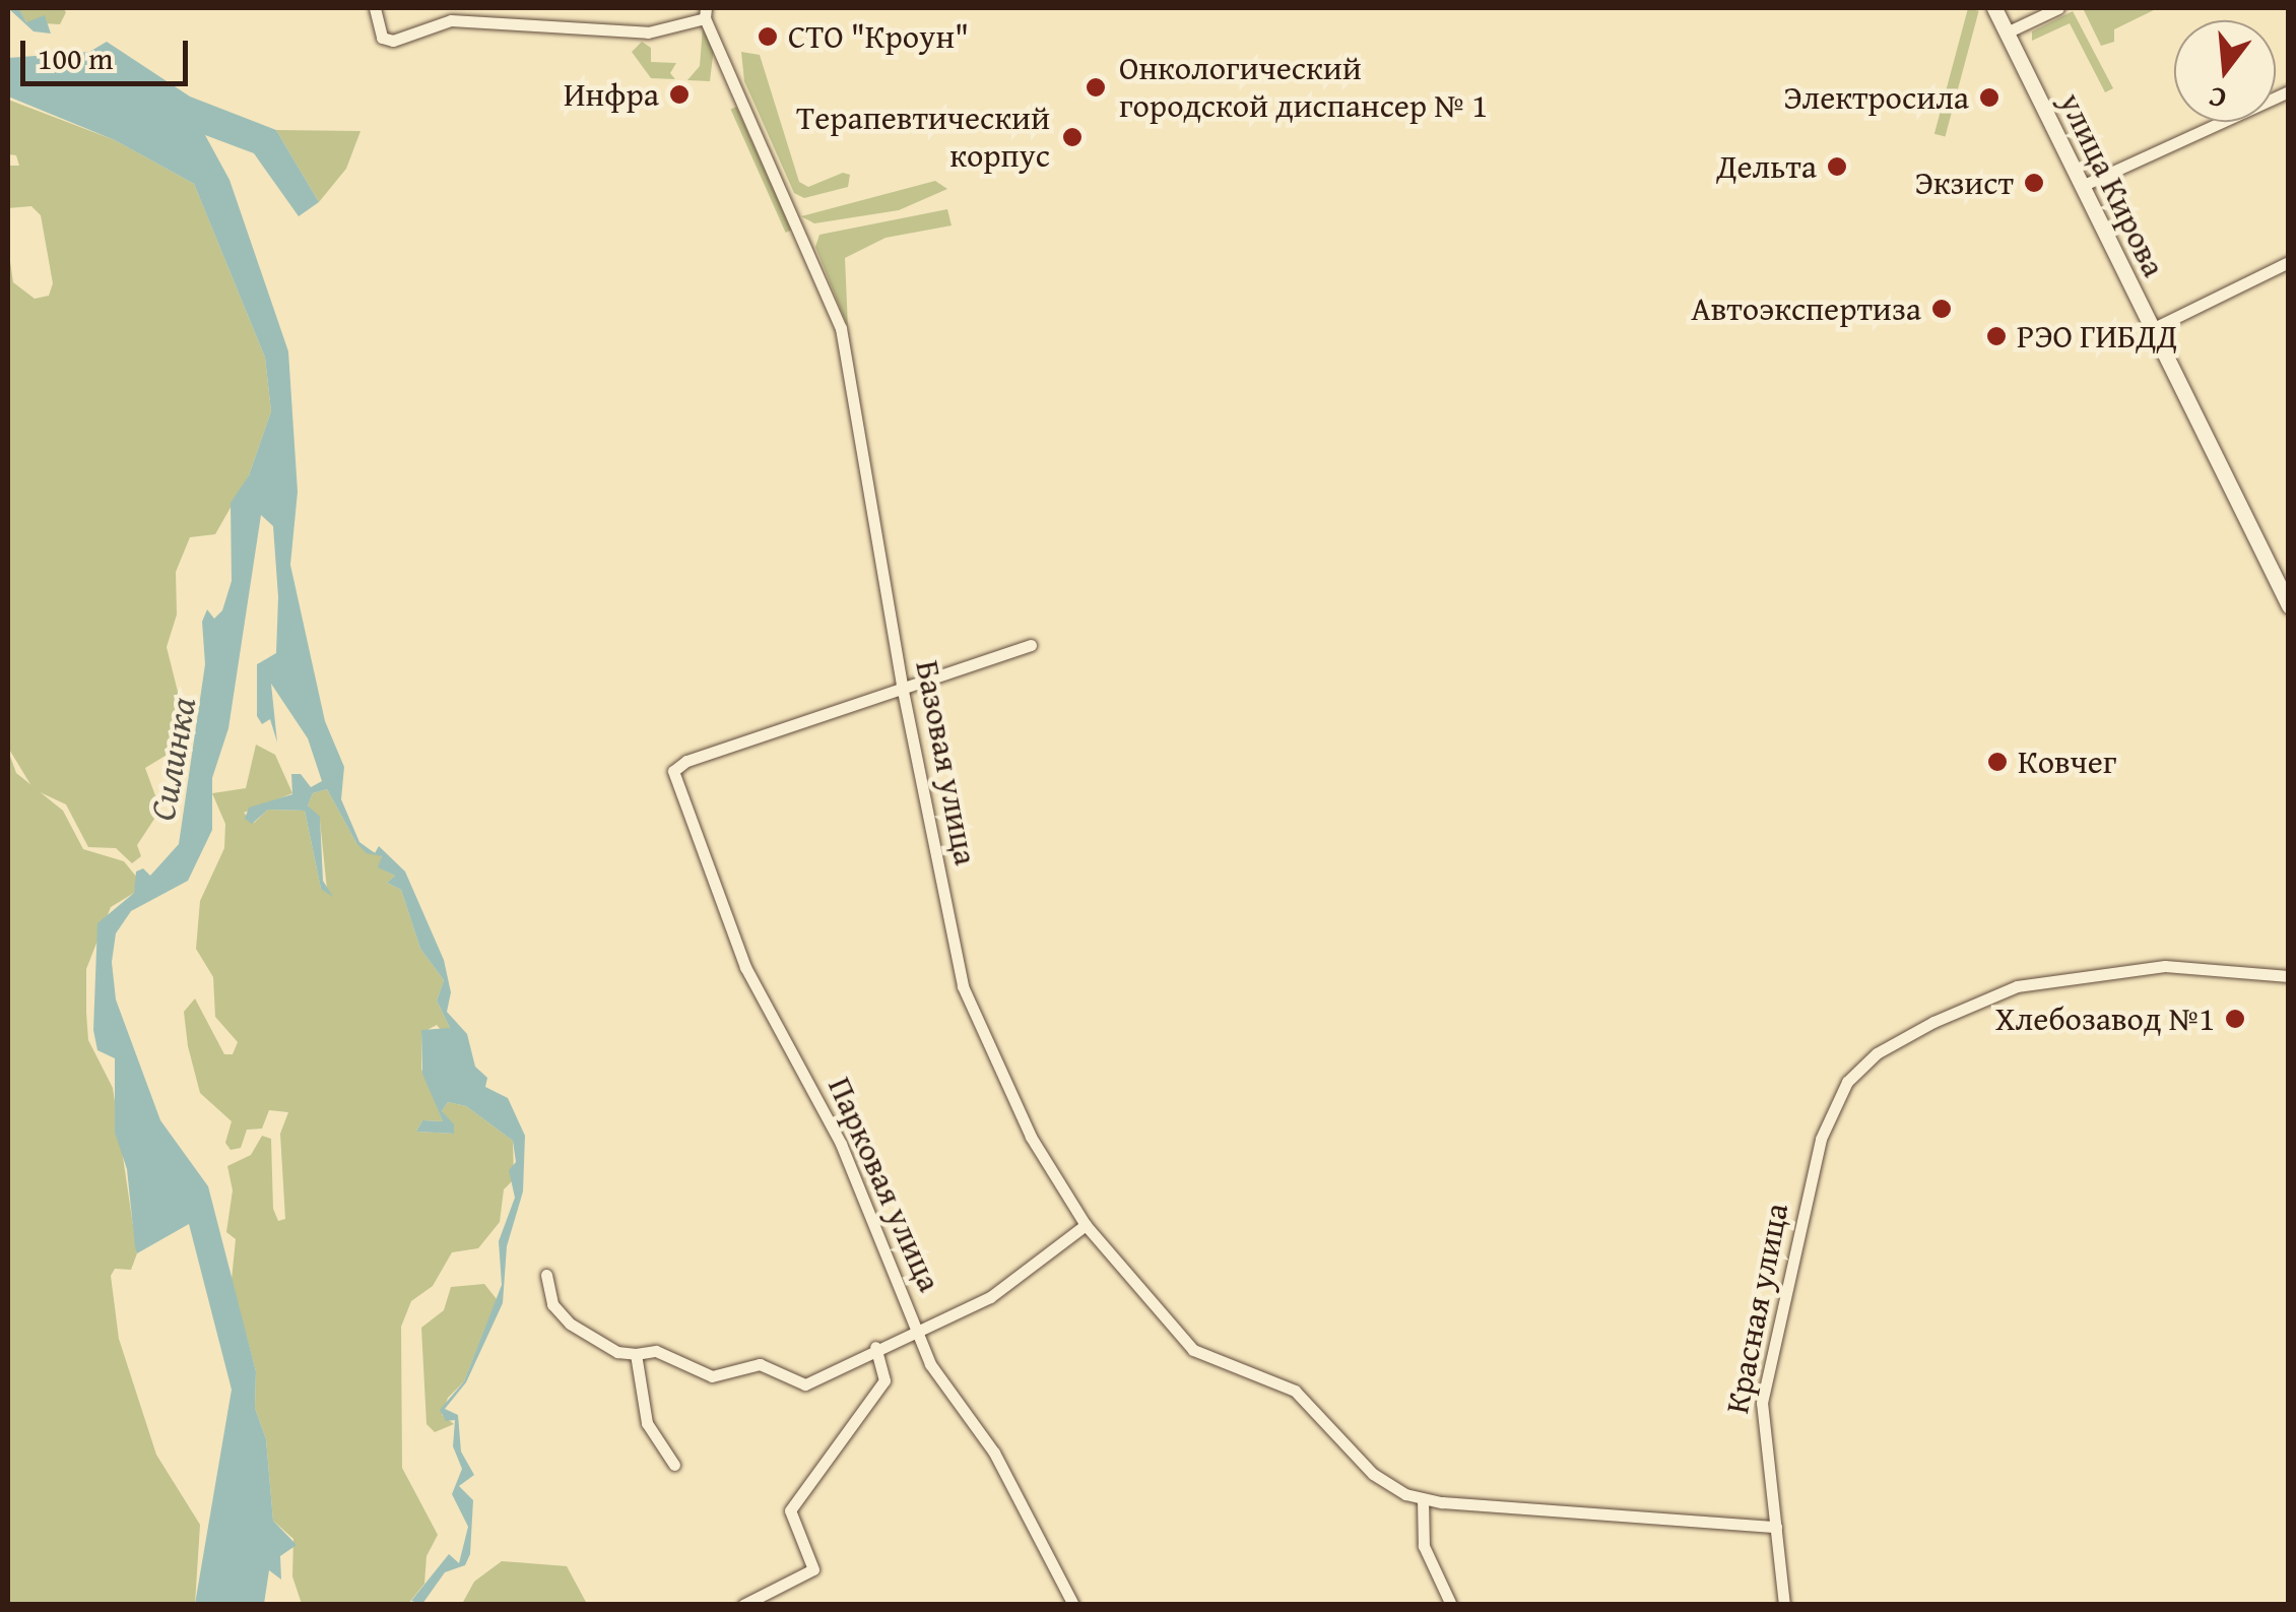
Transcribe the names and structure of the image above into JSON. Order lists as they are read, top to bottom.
{
  "streets": {
    "main road": ["улица Кирова"],
    "street": ["Базовая улица", "Парковая улица", "Красная улица"]
  },
  "crossings": [
    ["Базовая улица", "Парковая улица"]
  ],
  "water": ["Силинка"],
  "places": [
    "СТО \"Кроун\"",
    "Онкологический городской диспансер № 1",
    "Инфра",
    "Электросила",
    "Терапевтический корпус",
    "Дельта",
    "Экзист",
    "Автоэкспертиза",
    "РЭО ГИБДД",
    "Ковчег",
    "Хлебозавод №1"
  ],
  "scale_bar": "100 m",
  "north": "bottom"
}
